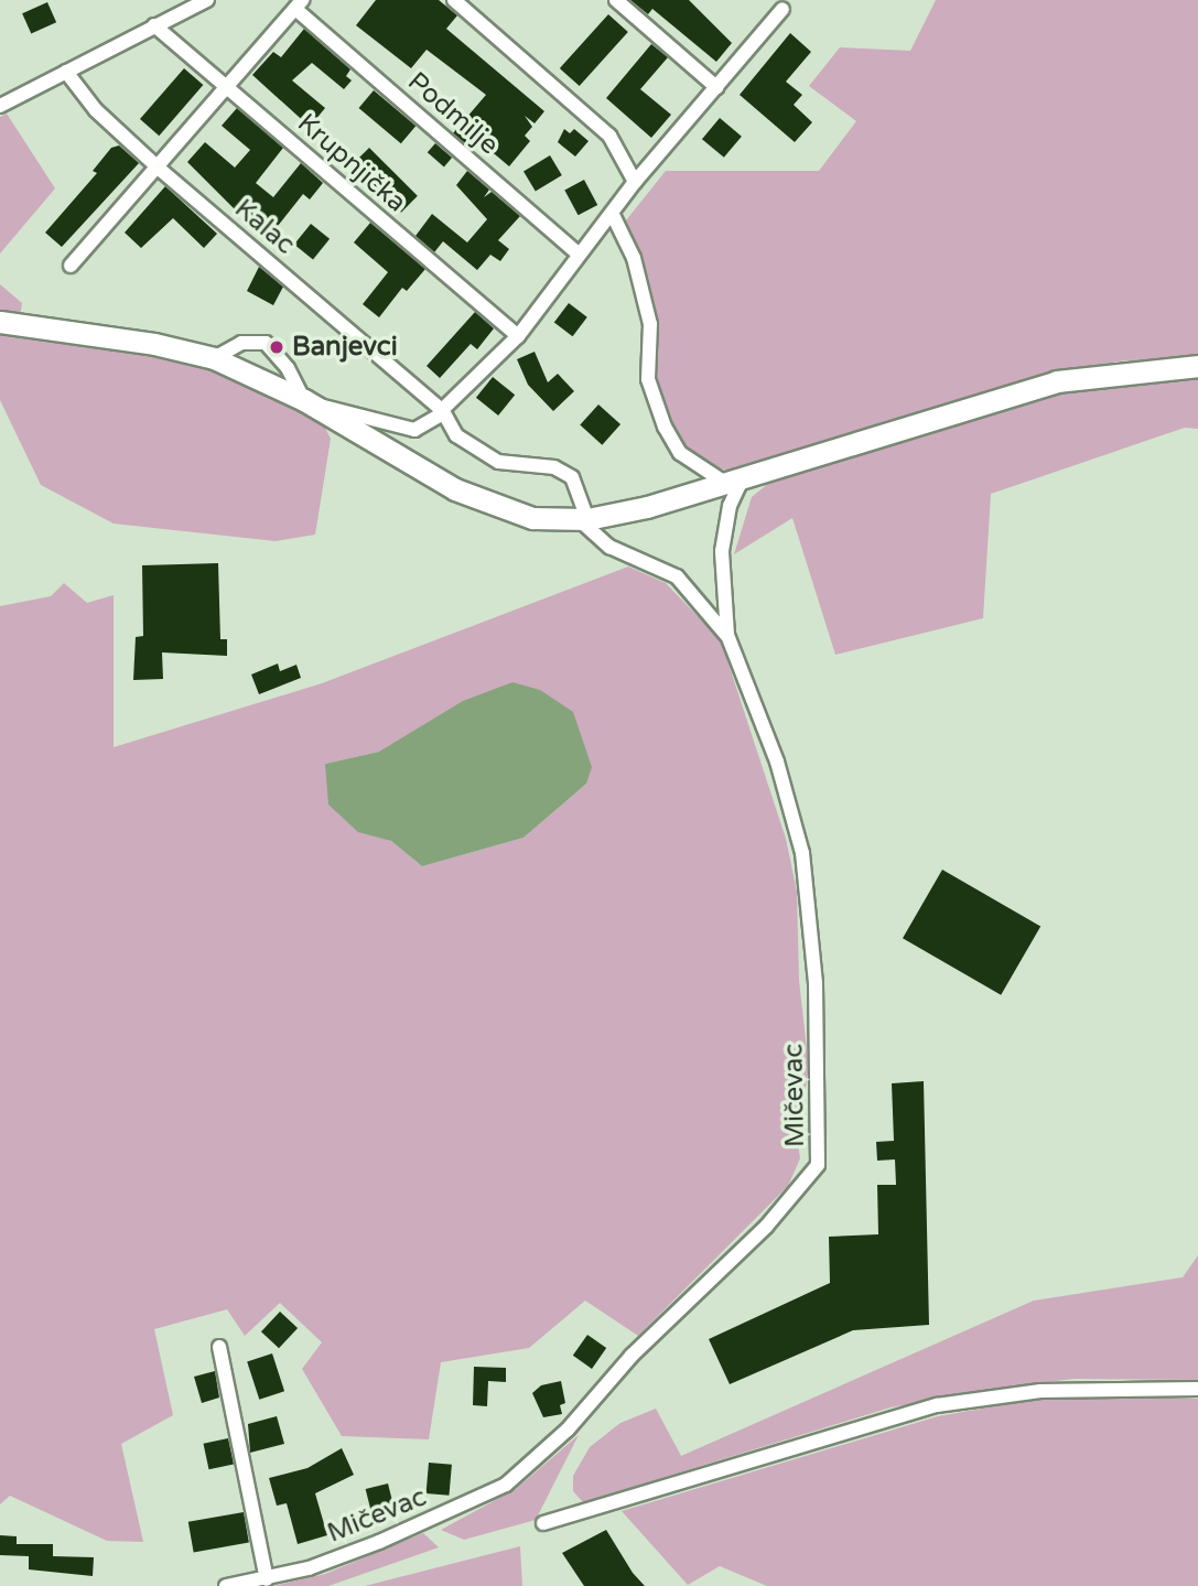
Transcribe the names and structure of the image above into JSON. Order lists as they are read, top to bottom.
{
  "streets": {
    "street": [
      "Podmilje",
      "Krupnjička",
      "Kalac",
      "Mičevac"
    ]
  },
  "places": ["Banjevci"]
}
